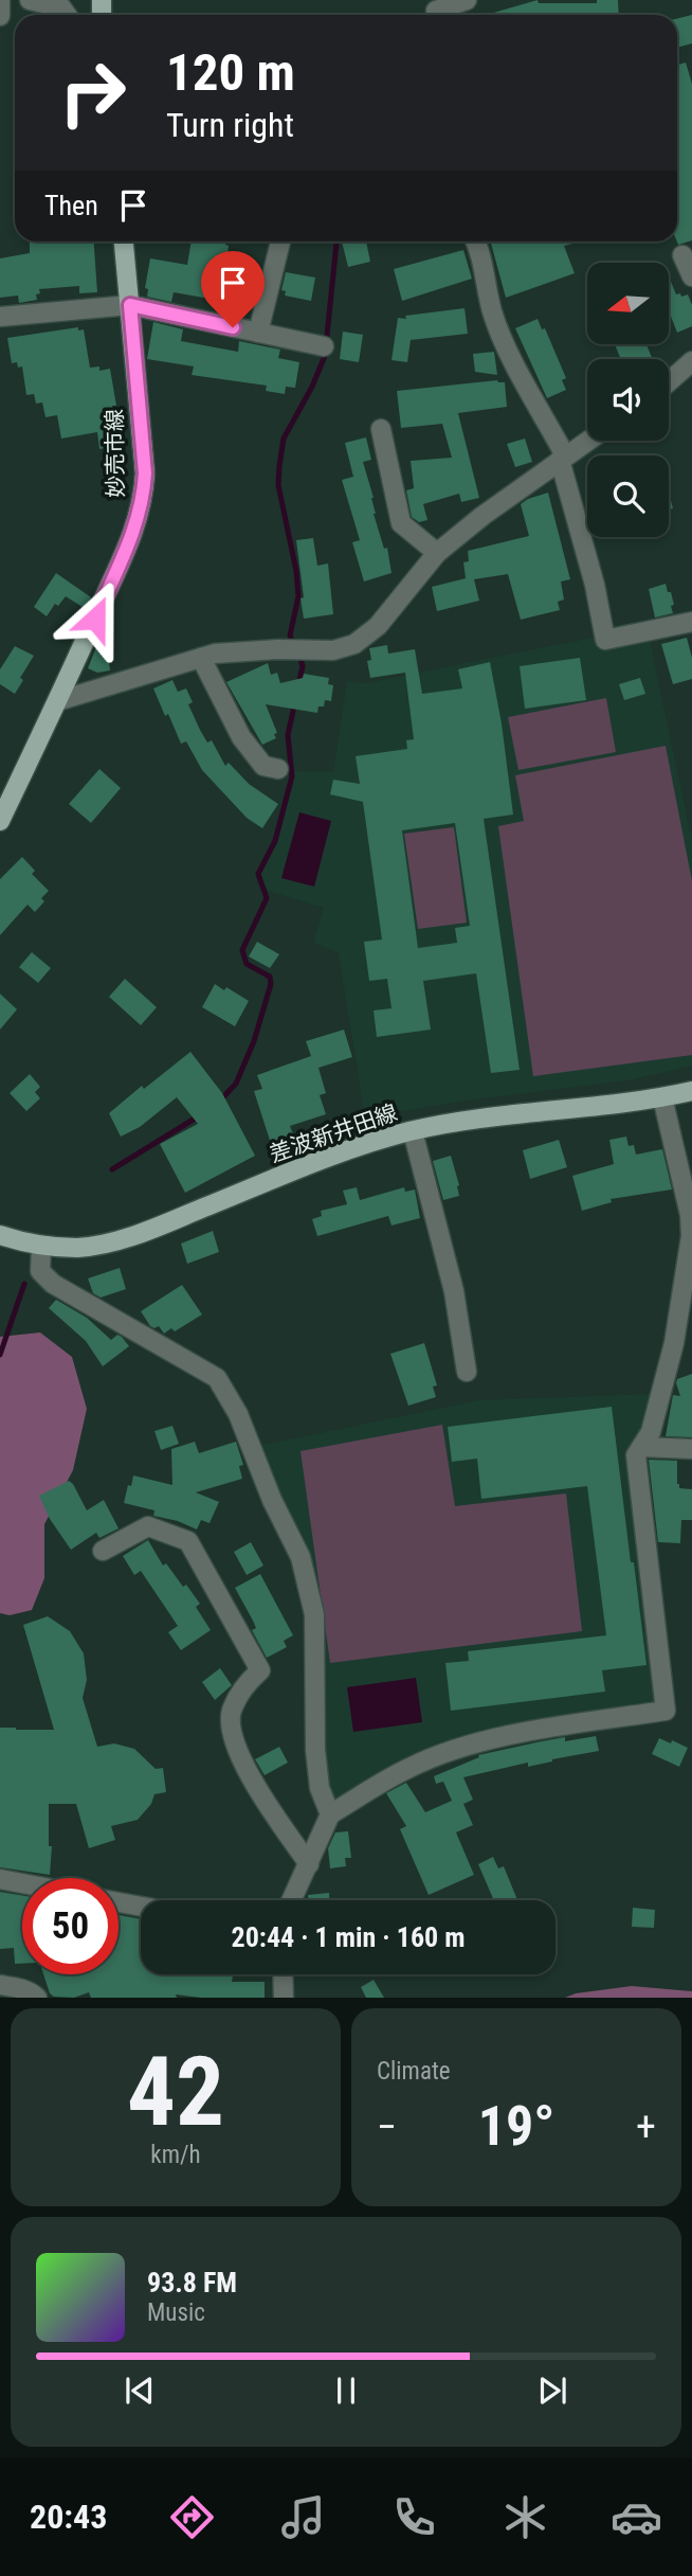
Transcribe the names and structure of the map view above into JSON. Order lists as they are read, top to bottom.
{
  "streets": {
    "main road": ["妙売市線", "差波新井田線"]
  },
  "north": "left",
  "page": {
    "turn": ["120 m", "Turn right"],
    "then": "Then",
    "limit": "50",
    "trip": "20:44 · 1 min · 160 m",
    "tile": [
      ["42", "km/h"],
      "Climate"
    ],
    "heat": ["−", "19°", "+"],
    "song": ["93.8 FM", "Music"],
    "tabs": "20:43"
  }
}
